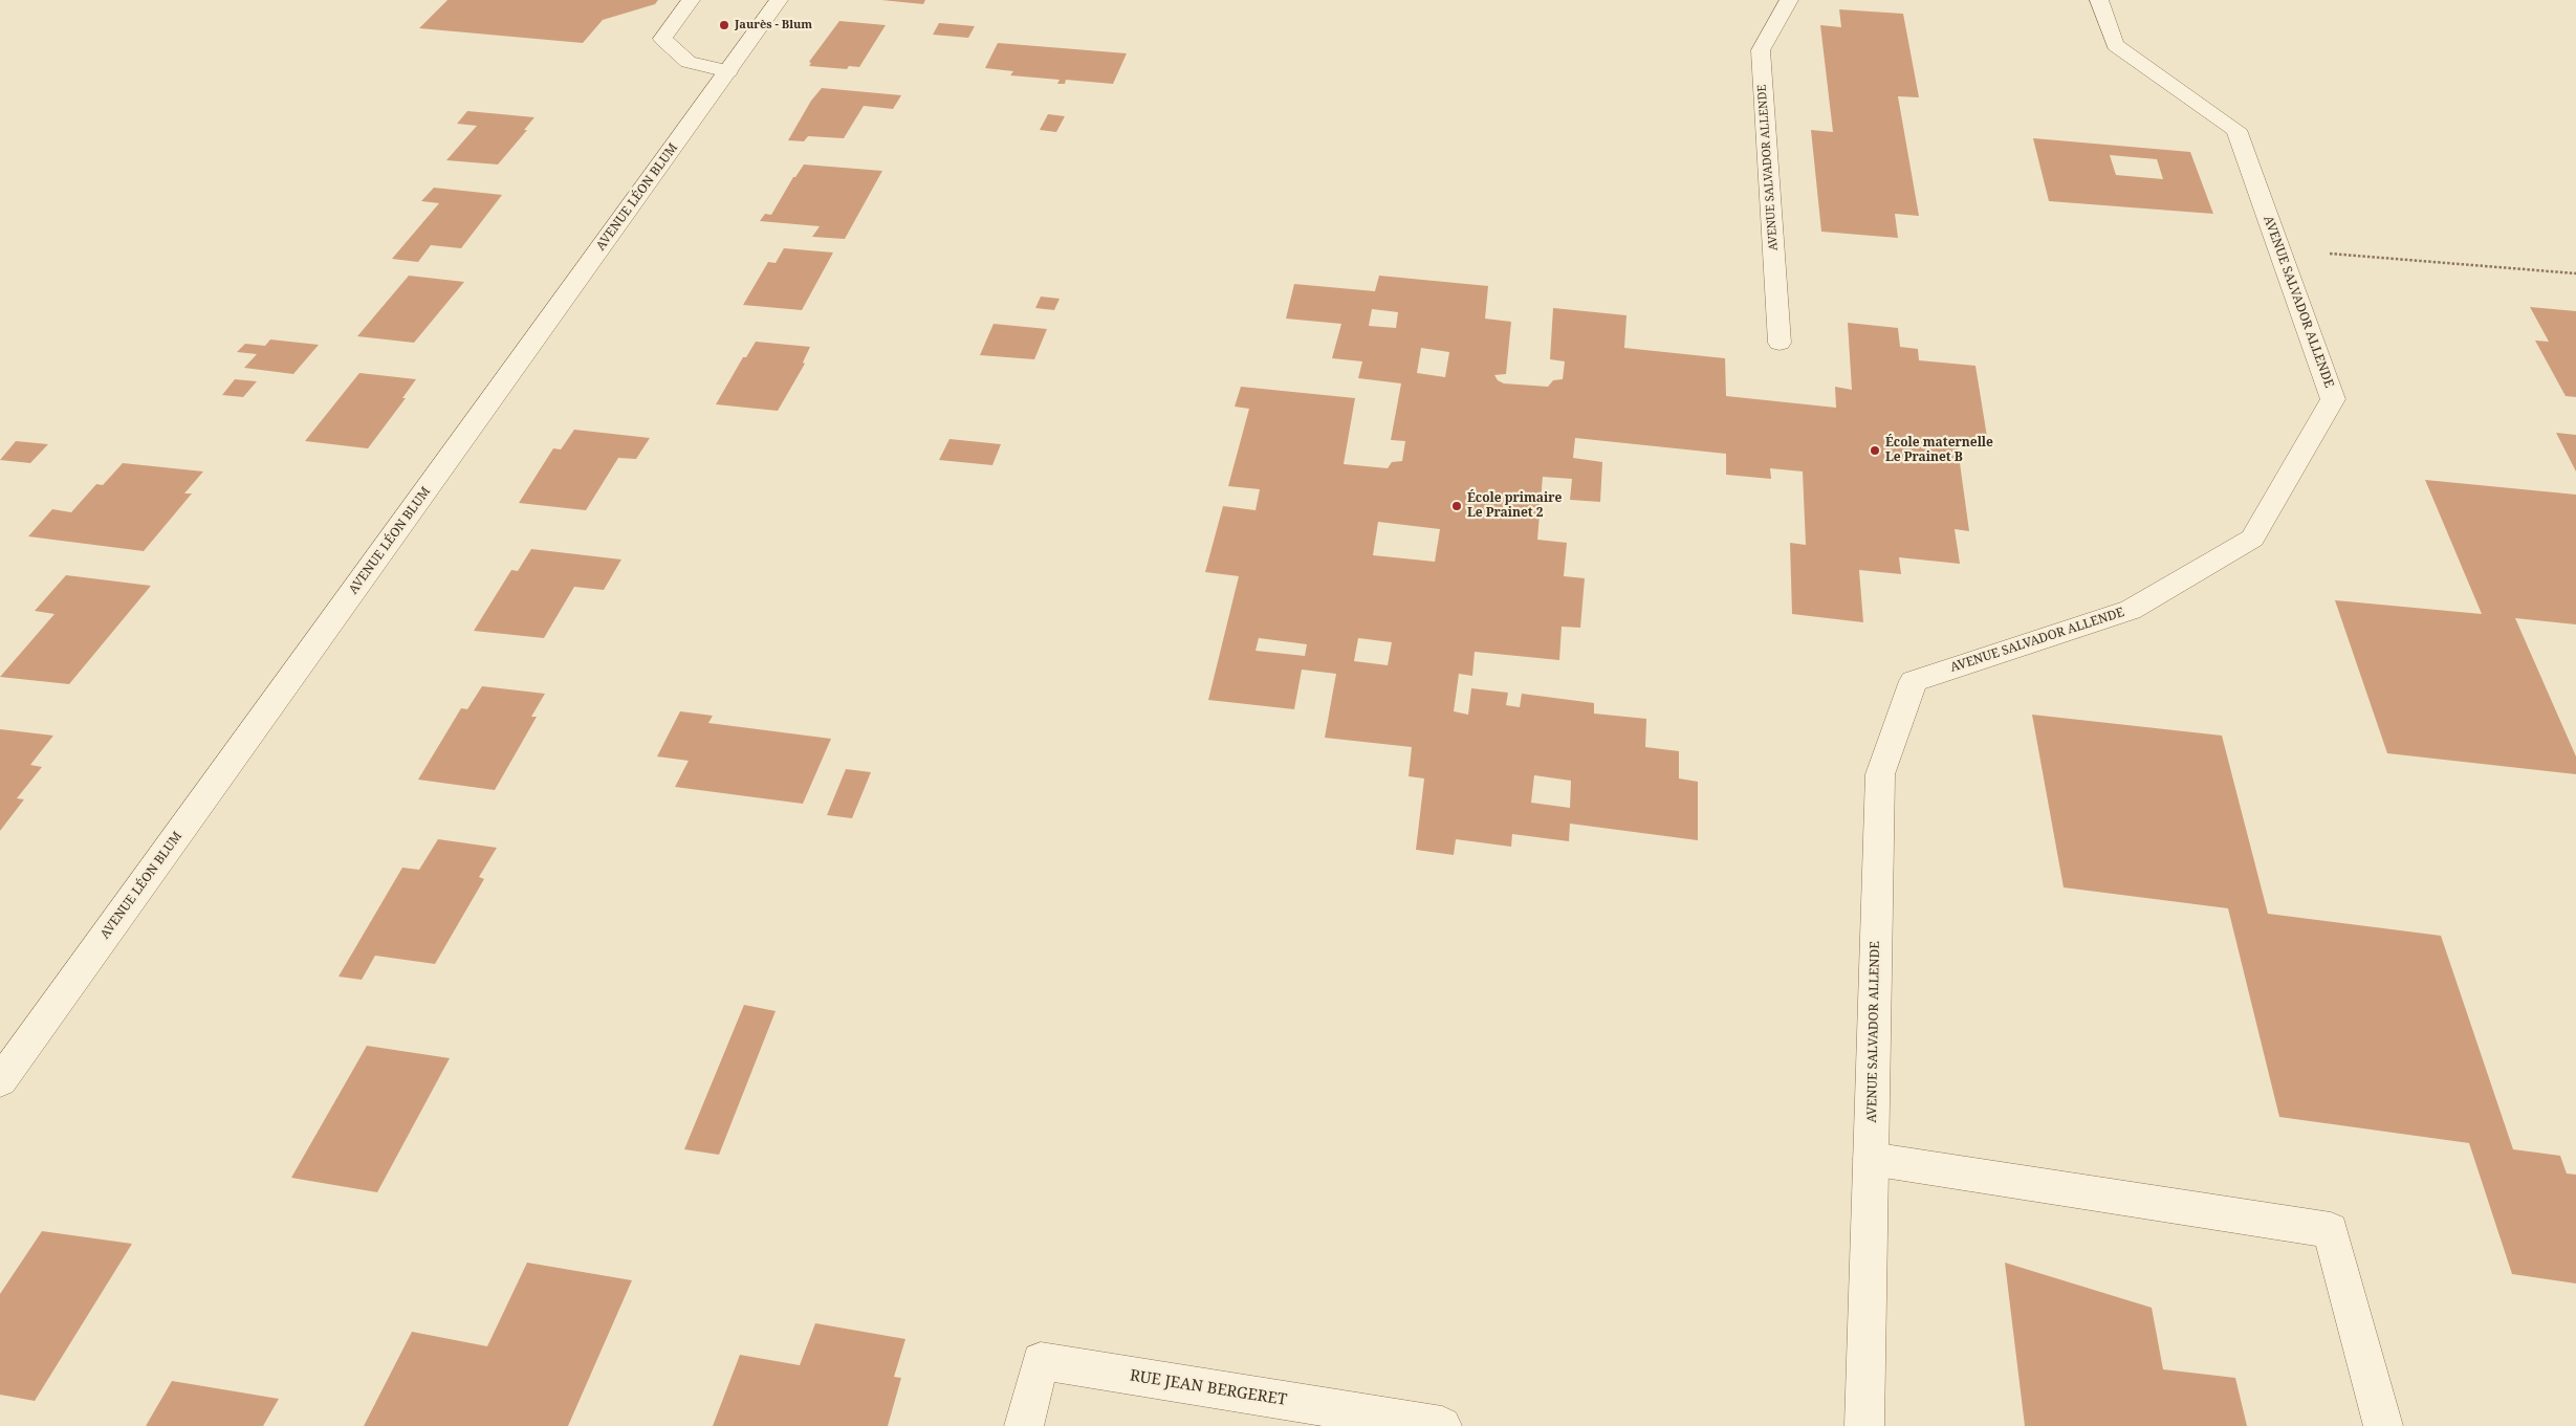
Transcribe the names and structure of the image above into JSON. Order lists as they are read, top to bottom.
{
  "streets": {
    "street": ["AVENUE SALVADOR ALLENDE", "AVENUE LÉON BLUM", "RUE JEAN BERGERET"]
  },
  "places": ["Jaurès - Blum", "École maternelle Le Prainet B", "École primaire Le Prainet 2"]
}
